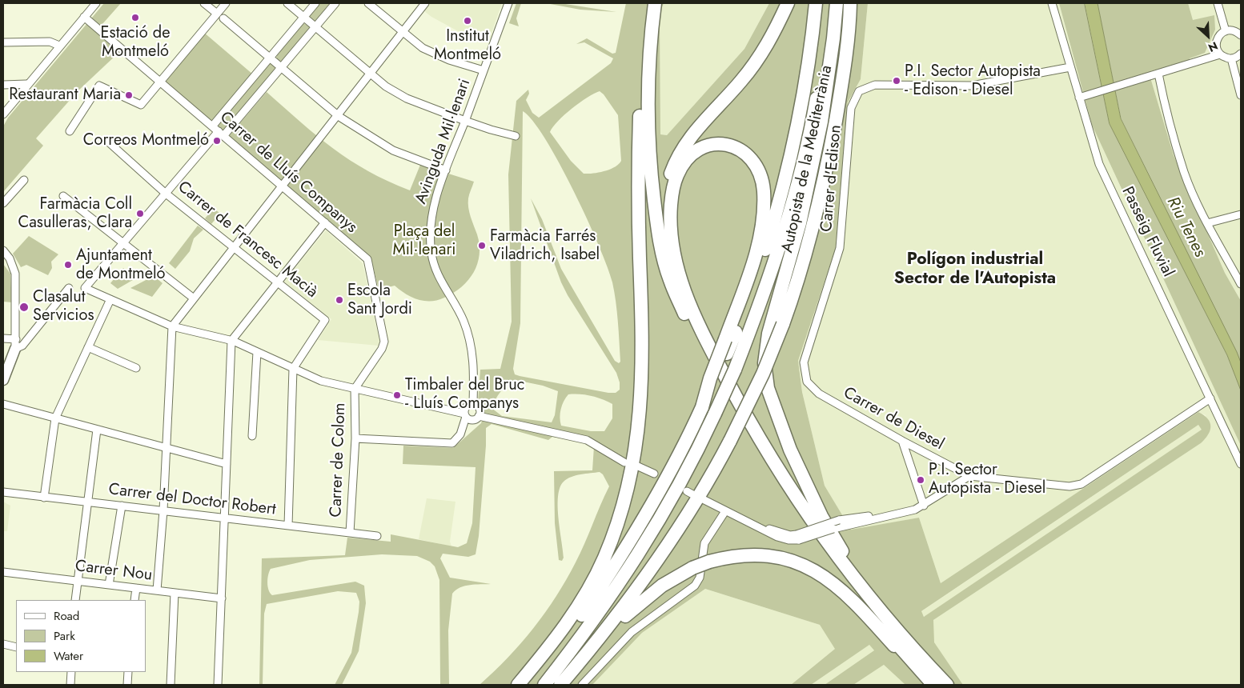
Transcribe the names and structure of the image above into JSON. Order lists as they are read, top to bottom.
{
  "streets": {
    "highway": ["Autopista de la Mediterrània"],
    "street": [
      "Avinguda Mil·lenari",
      "Carrer de Lluís Companys",
      "Carrer d'Edison",
      "Passeig Fluvial",
      "Carrer de Francesc Macià",
      "Carrer de Diesel",
      "Carrer de Colom",
      "Carrer del Doctor Robert",
      "Carrer Nou"
    ]
  },
  "crossings": [
    ["Carrer de Lluís Companys", "Carrer de Colom"],
    ["Carrer d'Edison", "Passeig Fluvial"],
    ["Carrer d'Edison", "Carrer de Diesel"],
    ["Carrer de Colom", "Carrer del Doctor Robert"]
  ],
  "districts": ["Polígon industrial Sector de l'Autopista"],
  "water": ["Riu Tenes"],
  "parks": ["Plaça del Mil·lenari"],
  "places": [
    "Estació de Montmeló",
    "Institut Montmeló",
    "P.I. Sector Autopista - Edison - Diesel",
    "Restaurant Maria",
    "Correos Montmeló",
    "Farmàcia Coll Casulleras, Clara",
    "Farmàcia Farrés Viladrich, Isabel",
    "Ajuntament de Montmeló",
    "Escola Sant Jordi",
    "Clasalut Servicios",
    "Timbaler del Bruc - Lluís Companys",
    "P.I. Sector Autopista - Diesel"
  ],
  "legend": ["Road", "Park", "Water"],
  "north": "bottom right"
}
